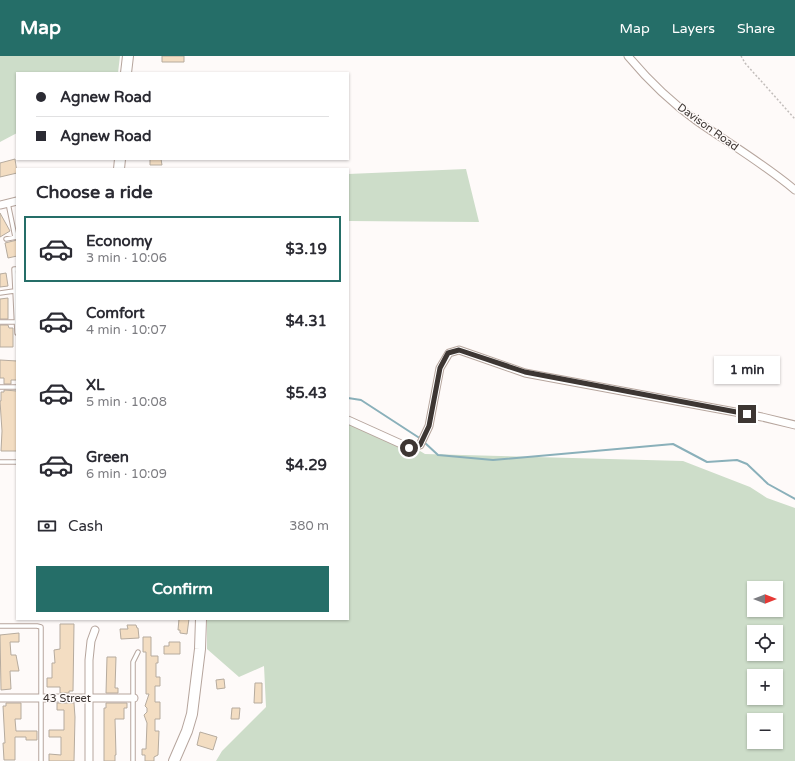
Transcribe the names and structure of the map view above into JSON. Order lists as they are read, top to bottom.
{
  "streets": {
    "street": ["Davison Road", "43 Street"]
  },
  "north": "right",
  "page": {
    "header": "Map",
    "nav": ["Map", "Layers", "Share"],
    "banner": ["Agnew Road", "Agnew Road"],
    "heading": "Choose a ride",
    "list": [
      {
        "name": "Economy",
        "note": "3 min · 10:06",
        "value": "$3.19"
      },
      {
        "name": "Comfort",
        "note": "4 min · 10:07",
        "value": "$4.31"
      },
      {
        "name": "XL",
        "note": "5 min · 10:08",
        "value": "$5.43"
      },
      {
        "name": "Green",
        "note": "6 min · 10:09",
        "value": "$4.29"
      }
    ],
    "bubble": "1 min",
    "pay": ["Cash", "380 m"],
    "buttons": "Confirm",
    "map_buttons": ["+", "−"]
  }
}
